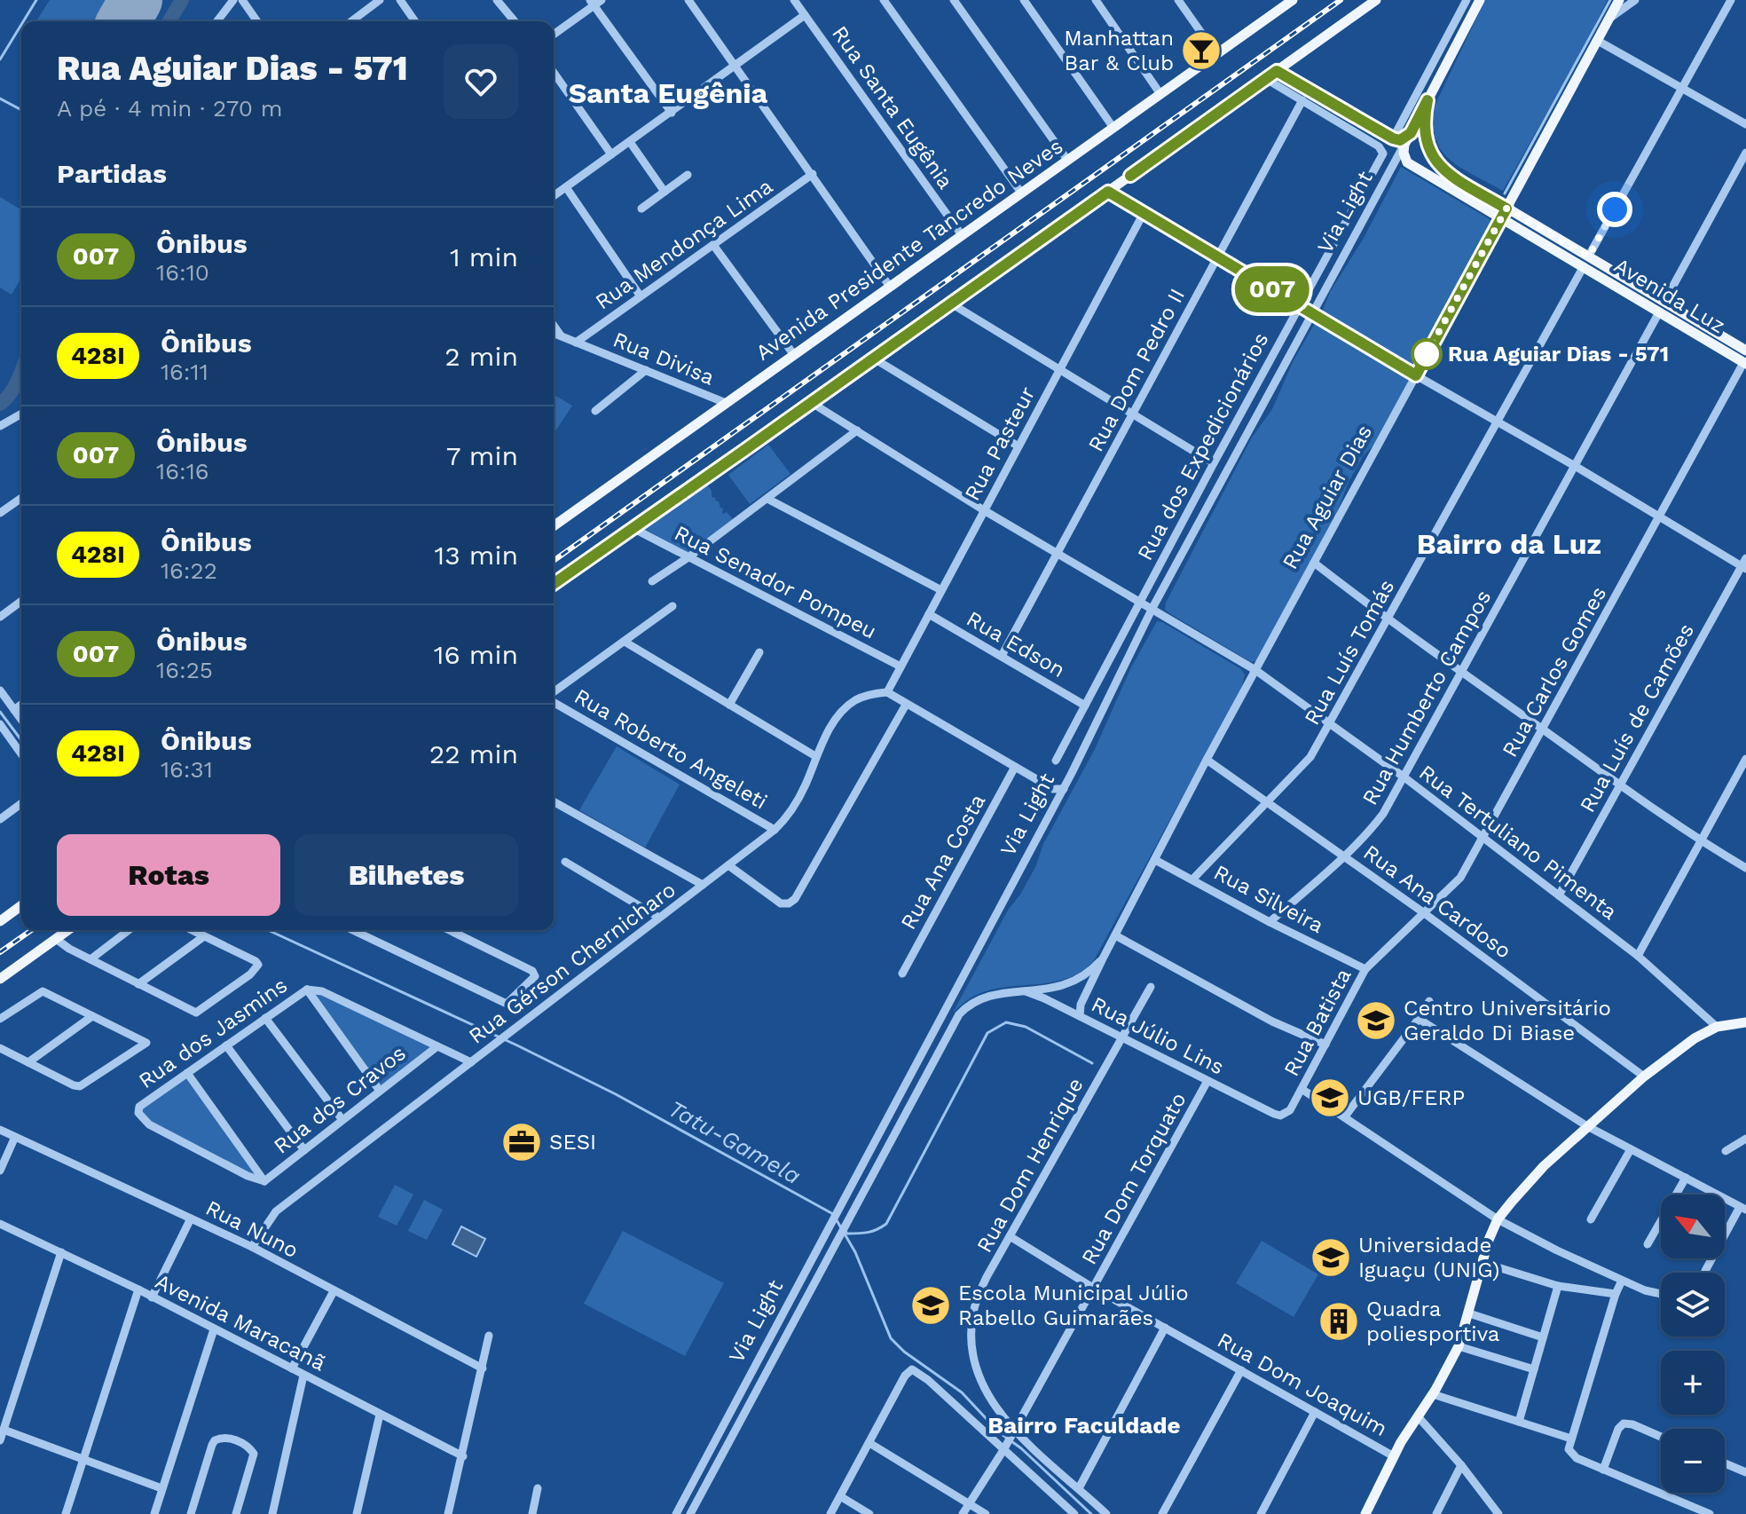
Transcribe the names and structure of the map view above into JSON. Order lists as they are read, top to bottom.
{
  "streets": {
    "main road": [
      "Via Light",
      "Avenida Presidente Tancredo Neves",
      "Avenida Luz",
      "Rua Aguiar Dias"
    ],
    "street": [
      "Rua Santa Eugênia",
      "Rua Mendonça Lima",
      "Rua Divisa",
      "Rua Dom Pedro II",
      "Rua Pasteur",
      "Rua dos Expedicionários",
      "Rua Senador Pompeu",
      "Rua Edson",
      "Rua Luís Tomás",
      "Rua Carlos Gomes",
      "Rua Humberto Campos",
      "Rua Luís de Camões",
      "Rua Roberto Angeleti",
      "Rua Tertuliano Pimenta",
      "Rua Ana Costa",
      "Rua Silveira",
      "Rua Ana Cardoso",
      "Rua Gérson Chernicharo",
      "Rua Batista",
      "Rua dos Jasmins",
      "Rua Júlio Lins",
      "Rua dos Cravos",
      "Rua Dom Henrique",
      "Rua Dom Torquato",
      "Rua Nuno",
      "Avenida Maracanã",
      "Rua Dom Joaquim"
    ]
  },
  "crossings": [
    ["Rua Santa Eugênia", "Avenida Presidente Tancredo Neves"],
    ["Via Light", "Avenida Luz"],
    ["Via Light", "Rua Aguiar Dias"],
    ["Via Light", "Rua Tertuliano Pimenta"],
    ["Via Light", "Rua Júlio Lins"],
    ["Rua Mendonça Lima", "Rua Divisa"],
    ["Avenida Presidente Tancredo Neves", "Rua Divisa"],
    ["Avenida Luz", "Rua Aguiar Dias"],
    ["Avenida Luz", "Rua Luís Tomás"],
    ["Avenida Luz", "Rua Carlos Gomes"],
    ["Avenida Luz", "Rua Humberto Campos"],
    ["Rua Dom Pedro II", "Rua dos Expedicionários"],
    ["Rua Dom Pedro II", "Rua Edson"],
    ["Rua Dom Pedro II", "Rua Tertuliano Pimenta"],
    ["Rua Pasteur", "Rua Senador Pompeu"],
    ["Rua Pasteur", "Rua Edson"],
    ["Rua Pasteur", "Rua Tertuliano Pimenta"],
    ["Rua Pasteur", "Rua Gérson Chernicharo"],
    ["Rua dos Expedicionários", "Rua Edson"],
    ["Rua dos Expedicionários", "Rua Tertuliano Pimenta"],
    ["Rua Aguiar Dias", "Rua Tertuliano Pimenta"],
    ["Rua Aguiar Dias", "Rua Silveira"],
    ["Rua Aguiar Dias", "Rua Ana Cardoso"],
    ["Rua Aguiar Dias", "Rua Júlio Lins"],
    ["Rua Luís Tomás", "Rua Tertuliano Pimenta"],
    ["Rua Luís Tomás", "Rua Silveira"],
    ["Rua Luís Tomás", "Rua Ana Cardoso"],
    ["Rua Carlos Gomes", "Rua Tertuliano Pimenta"],
    ["Rua Carlos Gomes", "Rua Ana Cardoso"],
    ["Rua Carlos Gomes", "Rua Batista"],
    ["Rua Humberto Campos", "Rua Tertuliano Pimenta"],
    ["Rua Humberto Campos", "Rua Silveira"],
    ["Rua Humberto Campos", "Rua Ana Cardoso"],
    ["Rua Luís de Camões", "Rua Tertuliano Pimenta"],
    ["Rua Roberto Angeleti", "Rua Gérson Chernicharo"],
    ["Rua Silveira", "Rua Batista"],
    ["Rua Ana Cardoso", "Rua Batista"],
    ["Rua Gérson Chernicharo", "Rua Nuno"],
    ["Rua Batista", "Rua Júlio Lins"],
    ["Rua dos Jasmins", "Rua dos Cravos"],
    ["Rua Júlio Lins", "Rua Dom Henrique"],
    ["Rua Júlio Lins", "Rua Dom Torquato"],
    ["Rua Dom Henrique", "Rua Dom Torquato"],
    ["Rua Dom Henrique", "Rua Dom Joaquim"],
    ["Rua Dom Torquato", "Rua Dom Joaquim"]
  ],
  "districts": ["Santa Eugênia", "Bairro da Luz", "Bairro Faculdade"],
  "water": ["Tatu-Gamela"],
  "places": {
    "bar": ["Manhattan Bar & Club"],
    "other": ["Rua Aguiar Dias - 571"],
    "school or university": [
      "Centro Universitário Geraldo Di Biase",
      "UGB/FERP",
      "Universidade Iguaçu (UNIG)",
      "Escola Municipal Júlio Rabello Guimarães"
    ],
    "office": ["SESI"],
    "building": ["Quadra poliesportiva"]
  },
  "lines": ["bus line 007"],
  "north": "top left",
  "page": {
    "on_map": "007",
    "heading": [
      ["Rua Aguiar Dias - 571", "A pé · 4 min · 270 m"],
      "Partidas"
    ],
    "list": [
      {
        "mark": "007",
        "name": "Ônibus",
        "note": "16:10",
        "value": "1 min"
      },
      {
        "mark": "428I",
        "name": "Ônibus",
        "note": "16:11",
        "value": "2 min"
      },
      {
        "mark": "007",
        "name": "Ônibus",
        "note": "16:16",
        "value": "7 min"
      },
      {
        "mark": "428I",
        "name": "Ônibus",
        "note": "16:22",
        "value": "13 min"
      },
      {
        "mark": "007",
        "name": "Ônibus",
        "note": "16:25",
        "value": "16 min"
      },
      {
        "mark": "428I",
        "name": "Ônibus",
        "note": "16:31",
        "value": "22 min"
      }
    ],
    "buttons": ["Rotas", "Bilhetes"],
    "map_buttons": ["+", "−"]
  }
}
